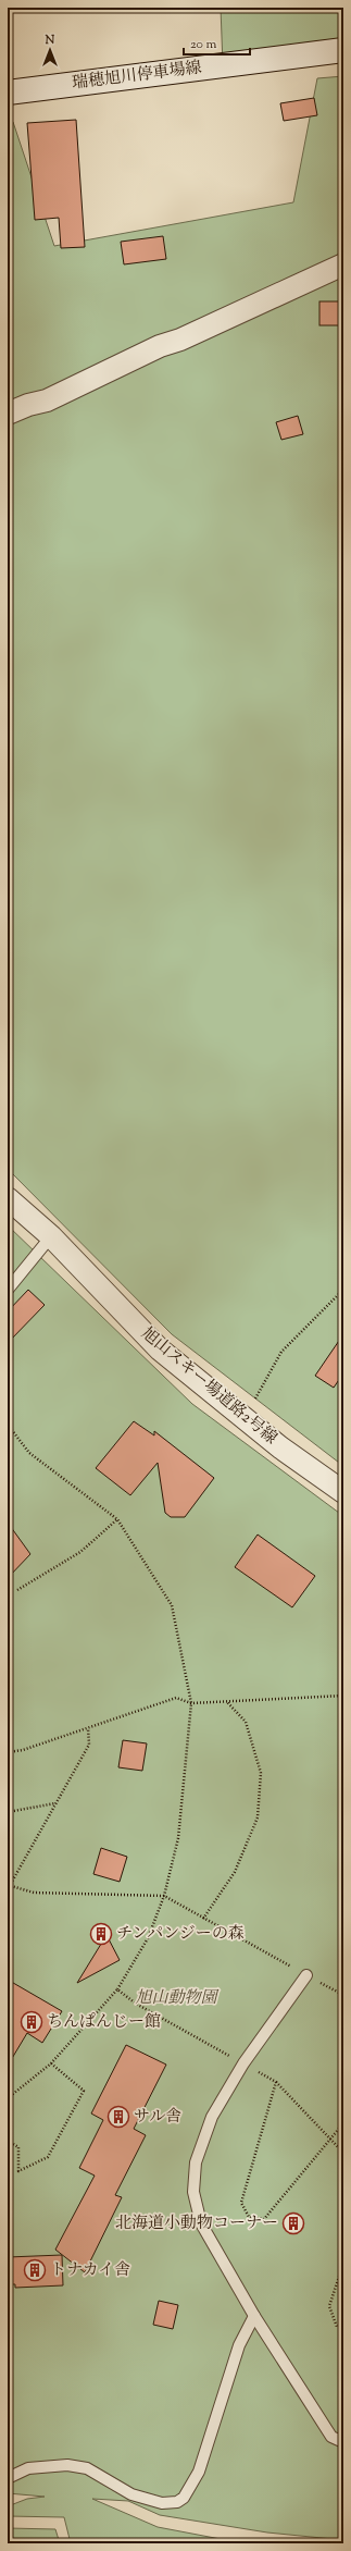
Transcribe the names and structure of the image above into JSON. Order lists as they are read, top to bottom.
{
  "streets": {
    "main road": ["瑞穂旭川停車場線"],
    "street": ["旭山スキー場道路2号線"]
  },
  "parks": ["旭山動物園"],
  "places": {
    "building": [
      "チンパンジーの森",
      "ちんぱんじー館",
      "サル舎",
      "北海道小動物コーナー",
      "トナカイ舎"
    ]
  },
  "scale_bar": "20 m",
  "north": "top"
}
